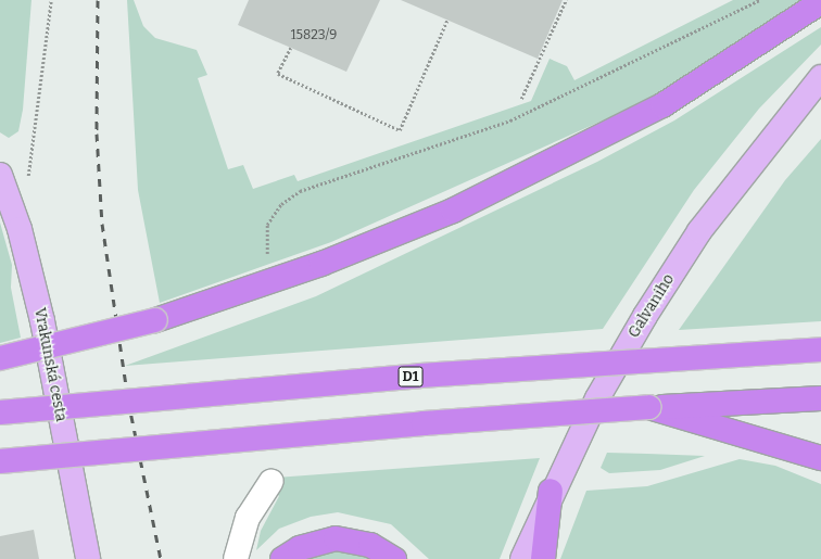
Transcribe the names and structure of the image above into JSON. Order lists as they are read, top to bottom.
{
  "streets": {
    "highway": ["D1"],
    "main road": ["Galvaniho", "Vrakunská cesta"]
  },
  "house_numbers": ["15823/9"]
}
